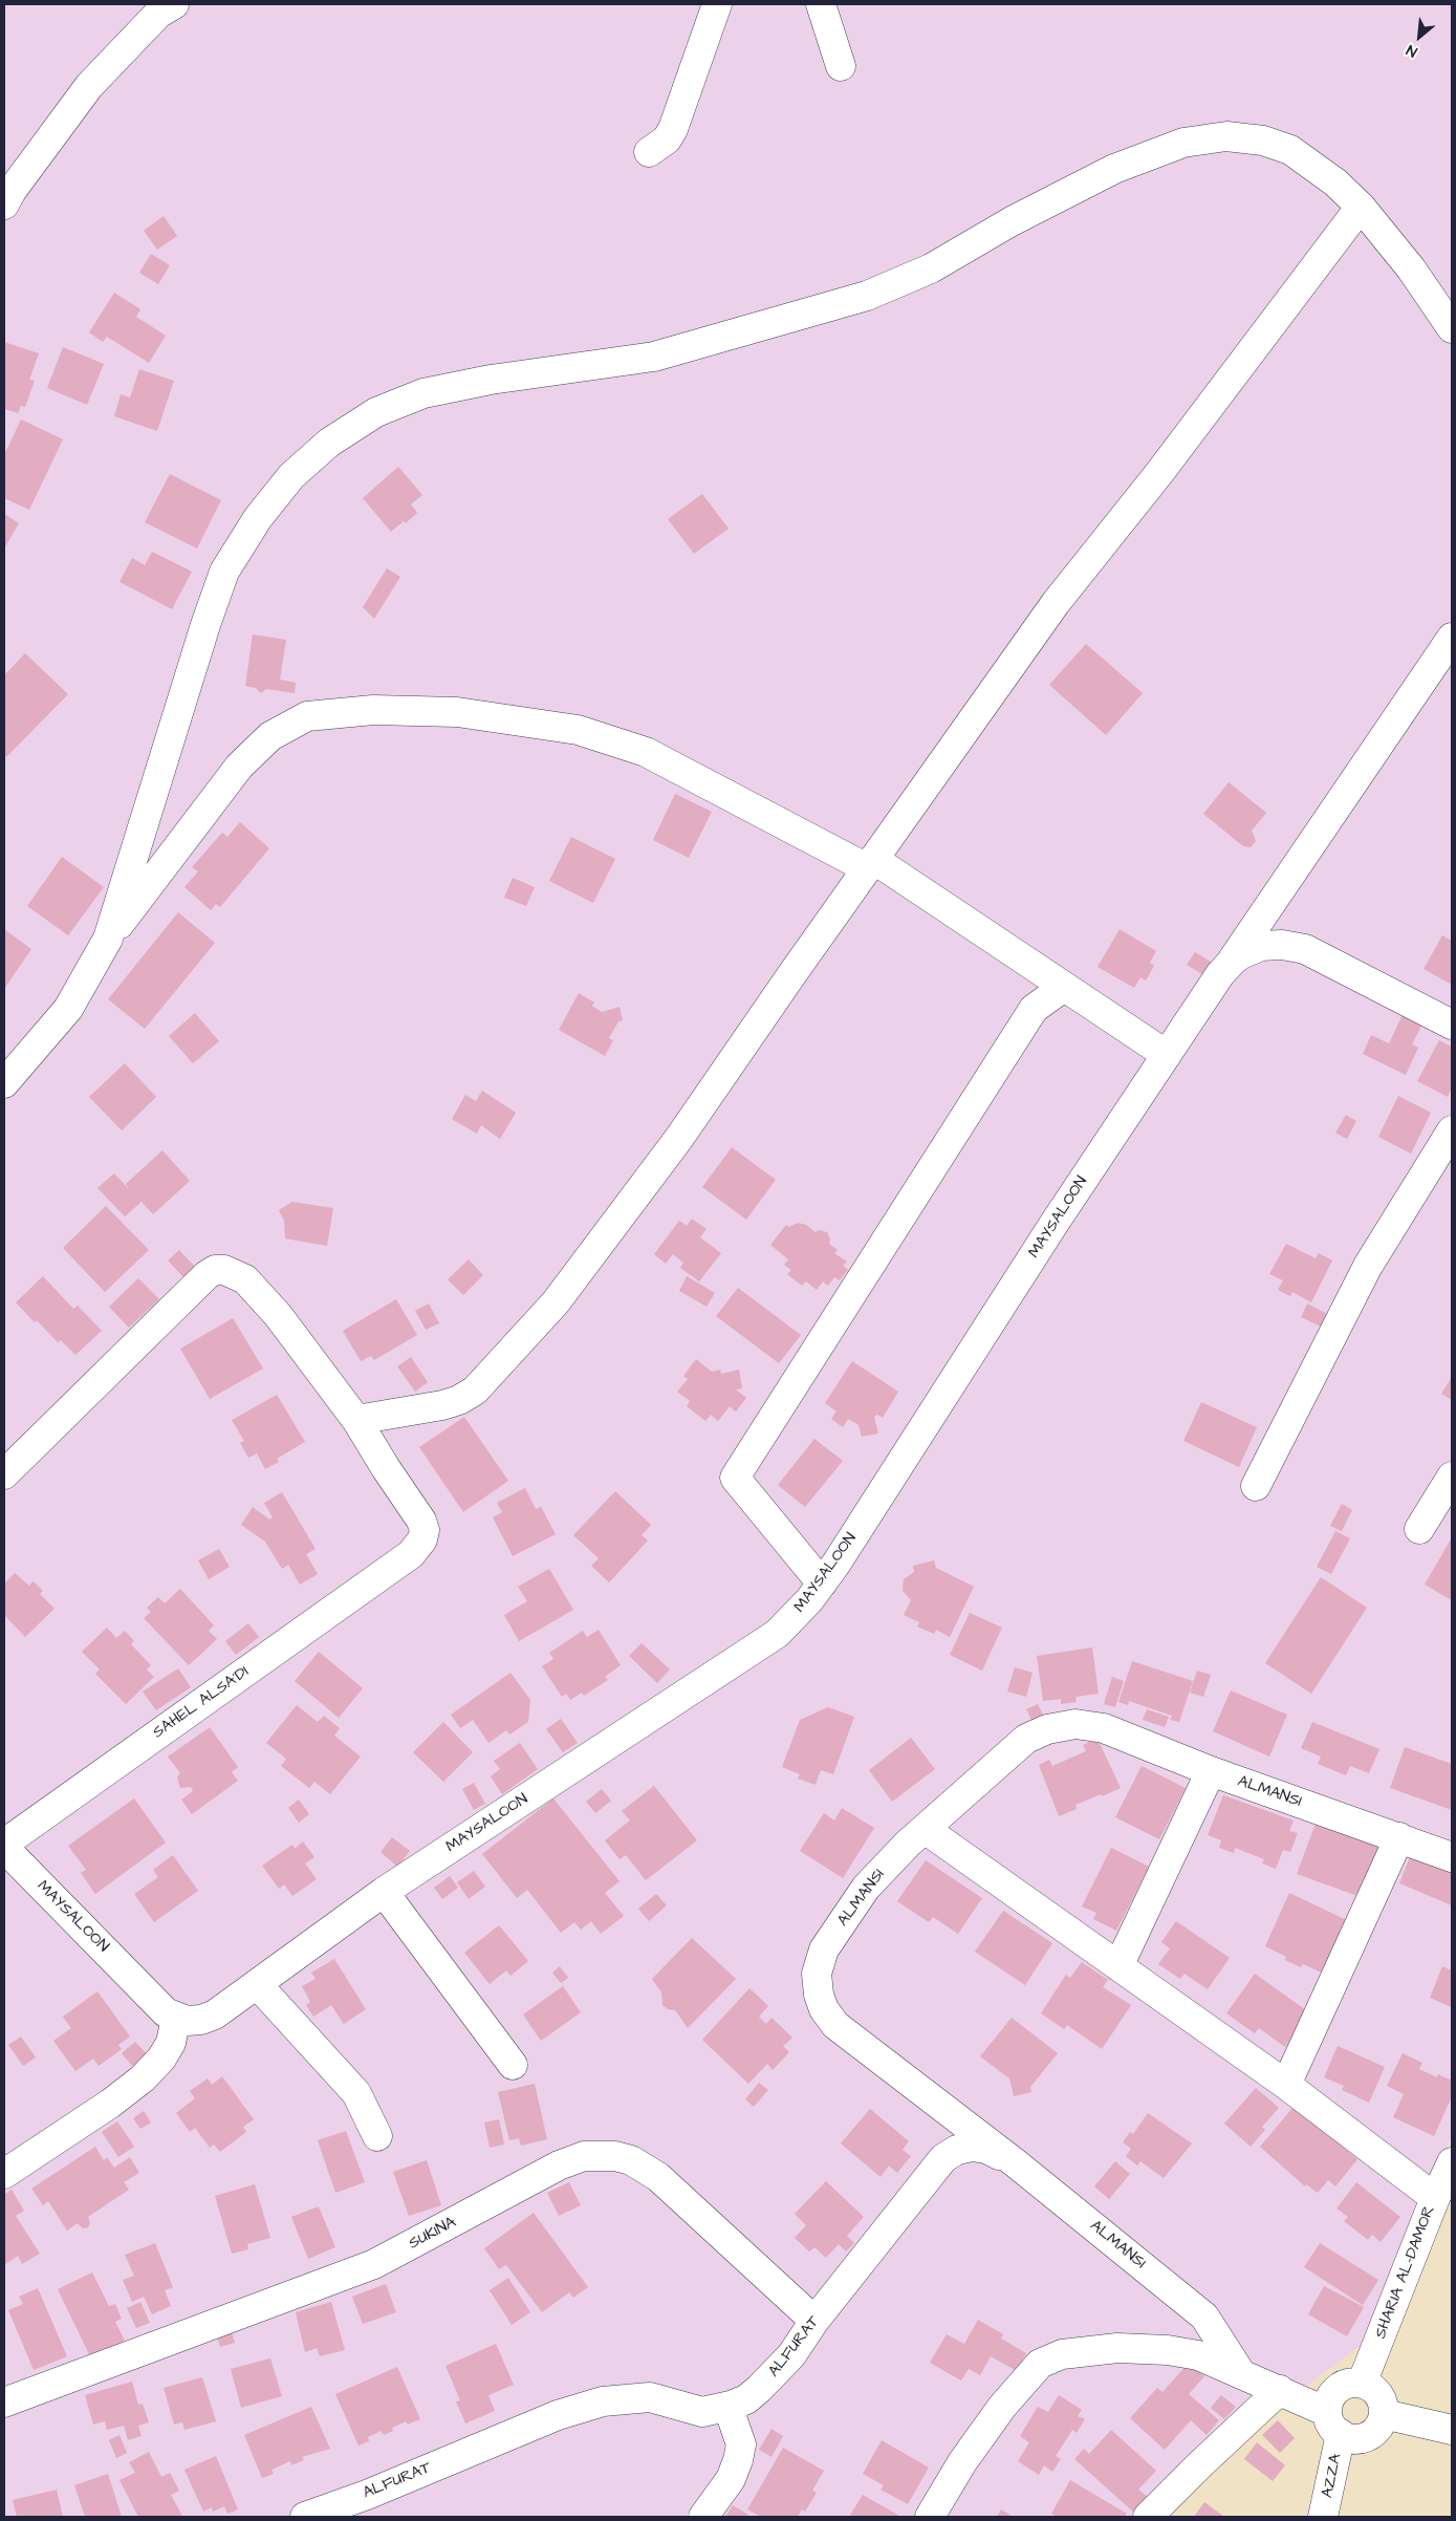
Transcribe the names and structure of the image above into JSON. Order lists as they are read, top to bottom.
{
  "streets": {
    "street": [
      "MAYSALOON",
      "SAHEL ALSA'DI",
      "ALMANSI",
      "SUKINA",
      "SHARIA AL-DAMOR",
      "ALFURAT",
      "AZZA"
    ]
  },
  "crossings": [
    ["ALMANSI", "ALFURAT"],
    ["SUKINA", "ALFURAT"],
    ["SHARIA AL-DAMOR", "AZZA"]
  ],
  "north": "bottom left"
}
